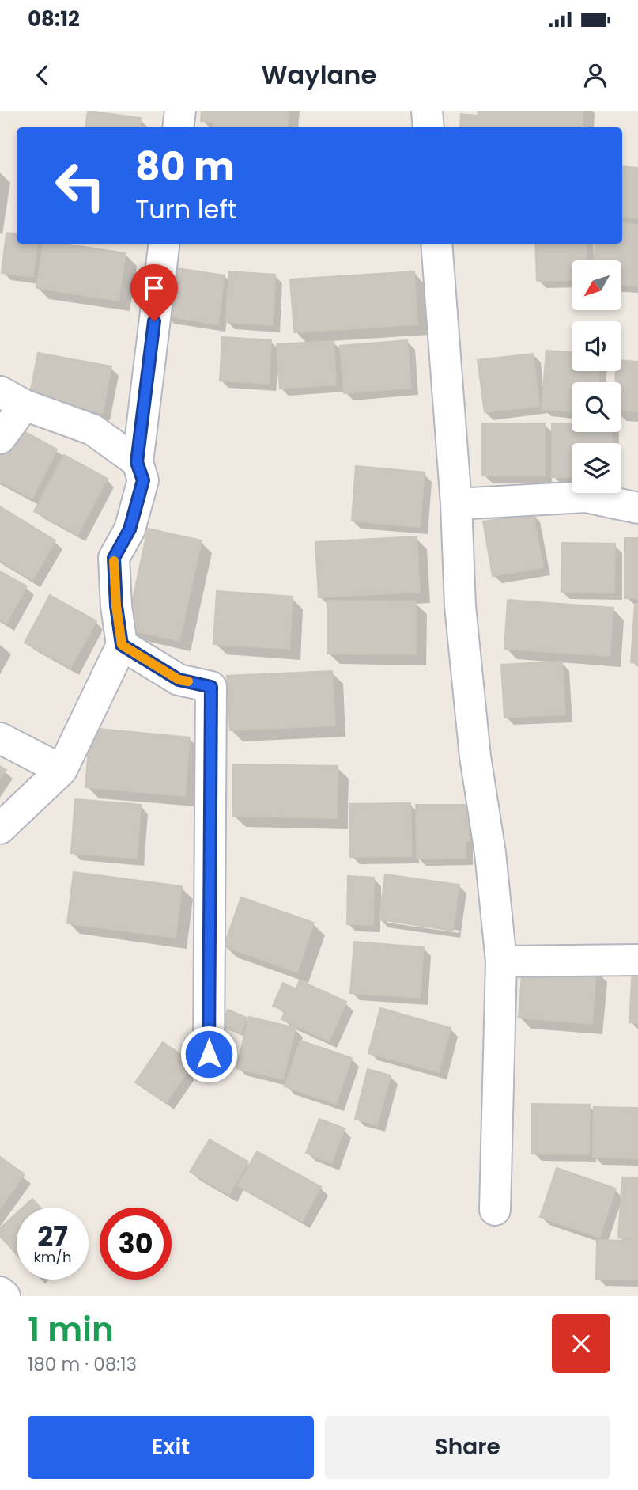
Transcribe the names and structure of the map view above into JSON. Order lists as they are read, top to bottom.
{
  "north": "bottom left",
  "page": {
    "status": "08:12",
    "header": "Waylane",
    "turn": ["80 m", "Turn left"],
    "speed": "27 km/h",
    "limit": "30",
    "heading": ["1 min", "180 m · 08:13"],
    "buttons": ["Exit", "Share"]
  }
}
